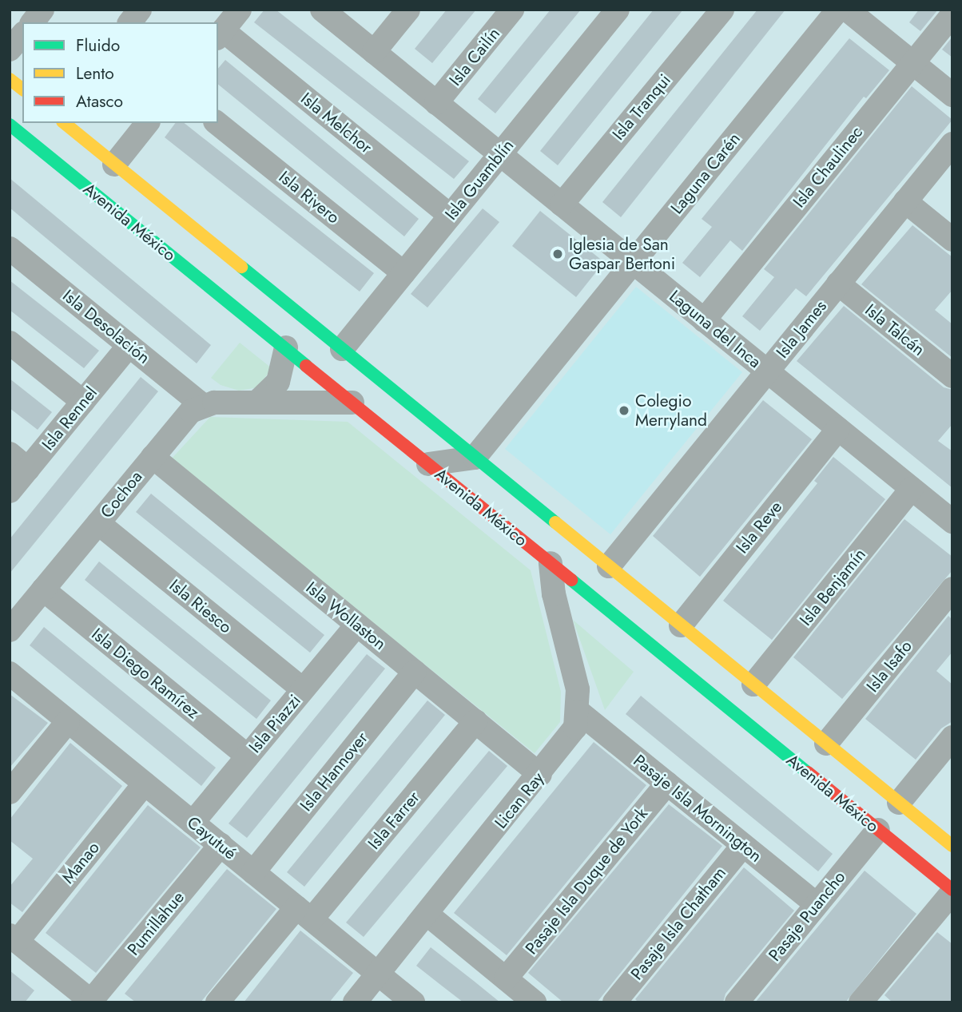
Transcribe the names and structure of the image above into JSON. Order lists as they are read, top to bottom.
{
  "streets": {
    "street": [
      "Isla Cailín",
      "Isla Tranqui",
      "Isla Melchor",
      "Isla Chaulinec",
      "Laguna Carén",
      "Isla Guamblín",
      "Isla Rivero",
      "Avenida México",
      "Isla Desolación",
      "Laguna del Inca",
      "Isla James",
      "Isla Talcán",
      "Isla Rennel",
      "Cochoa",
      "Isla Reve",
      "Isla Benjamín",
      "Isla Riesco",
      "Isla Wollaston",
      "Isla Isafo",
      "Isla Diego Ramírez",
      "Isla Piazzi",
      "Isla Hannover",
      "Lican Ray",
      "Pasaje Isla Mornington",
      "Isla Farrer",
      "Cayutué",
      "Manao",
      "Pasaje Isla Duque de York",
      "Pasaje Puancho",
      "Pumillahue",
      "Pasaje Isla Chatham"
    ]
  },
  "crossings": [
    ["Isla Cailín", "Laguna del Inca"],
    ["Isla Tranqui", "Laguna del Inca"],
    ["Isla Melchor", "Isla Guamblín"],
    ["Isla Chaulinec", "Laguna del Inca"],
    ["Laguna Carén", "Avenida México"],
    ["Laguna Carén", "Laguna del Inca"],
    ["Isla Guamblín", "Isla Rivero"],
    ["Isla Guamblín", "Avenida México"],
    ["Isla Guamblín", "Laguna del Inca"],
    ["Avenida México", "Isla James"],
    ["Avenida México", "Isla Reve"],
    ["Avenida México", "Isla Benjamín"],
    ["Avenida México", "Isla Isafo"],
    ["Avenida México", "Lican Ray"],
    ["Avenida México", "Pasaje Puancho"],
    ["Isla Desolación", "Isla Rennel"],
    ["Isla Desolación", "Cochoa"],
    ["Laguna del Inca", "Isla James"],
    ["Laguna del Inca", "Isla Reve"],
    ["Laguna del Inca", "Isla Benjamín"],
    ["Isla James", "Isla Talcán"],
    ["Cochoa", "Isla Riesco"],
    ["Cochoa", "Isla Wollaston"],
    ["Cochoa", "Isla Diego Ramírez"],
    ["Isla Riesco", "Isla Piazzi"],
    ["Isla Wollaston", "Isla Piazzi"],
    ["Isla Wollaston", "Isla Hannover"],
    ["Isla Wollaston", "Lican Ray"],
    ["Isla Wollaston", "Isla Farrer"],
    ["Isla Diego Ramírez", "Isla Piazzi"],
    ["Isla Piazzi", "Cayutué"],
    ["Isla Hannover", "Cayutué"],
    ["Lican Ray", "Pasaje Isla Mornington"],
    ["Lican Ray", "Cayutué"],
    ["Pasaje Isla Mornington", "Pasaje Isla Duque de York"],
    ["Pasaje Isla Mornington", "Pasaje Puancho"],
    ["Pasaje Isla Mornington", "Pasaje Isla Chatham"],
    ["Isla Farrer", "Cayutué"],
    ["Cayutué", "Manao"],
    ["Cayutué", "Pumillahue"]
  ],
  "places": ["Iglesia de San Gaspar Bertoni", "Colegio Merryland"],
  "legend": ["Fluido", "Lento", "Atasco"]
}
